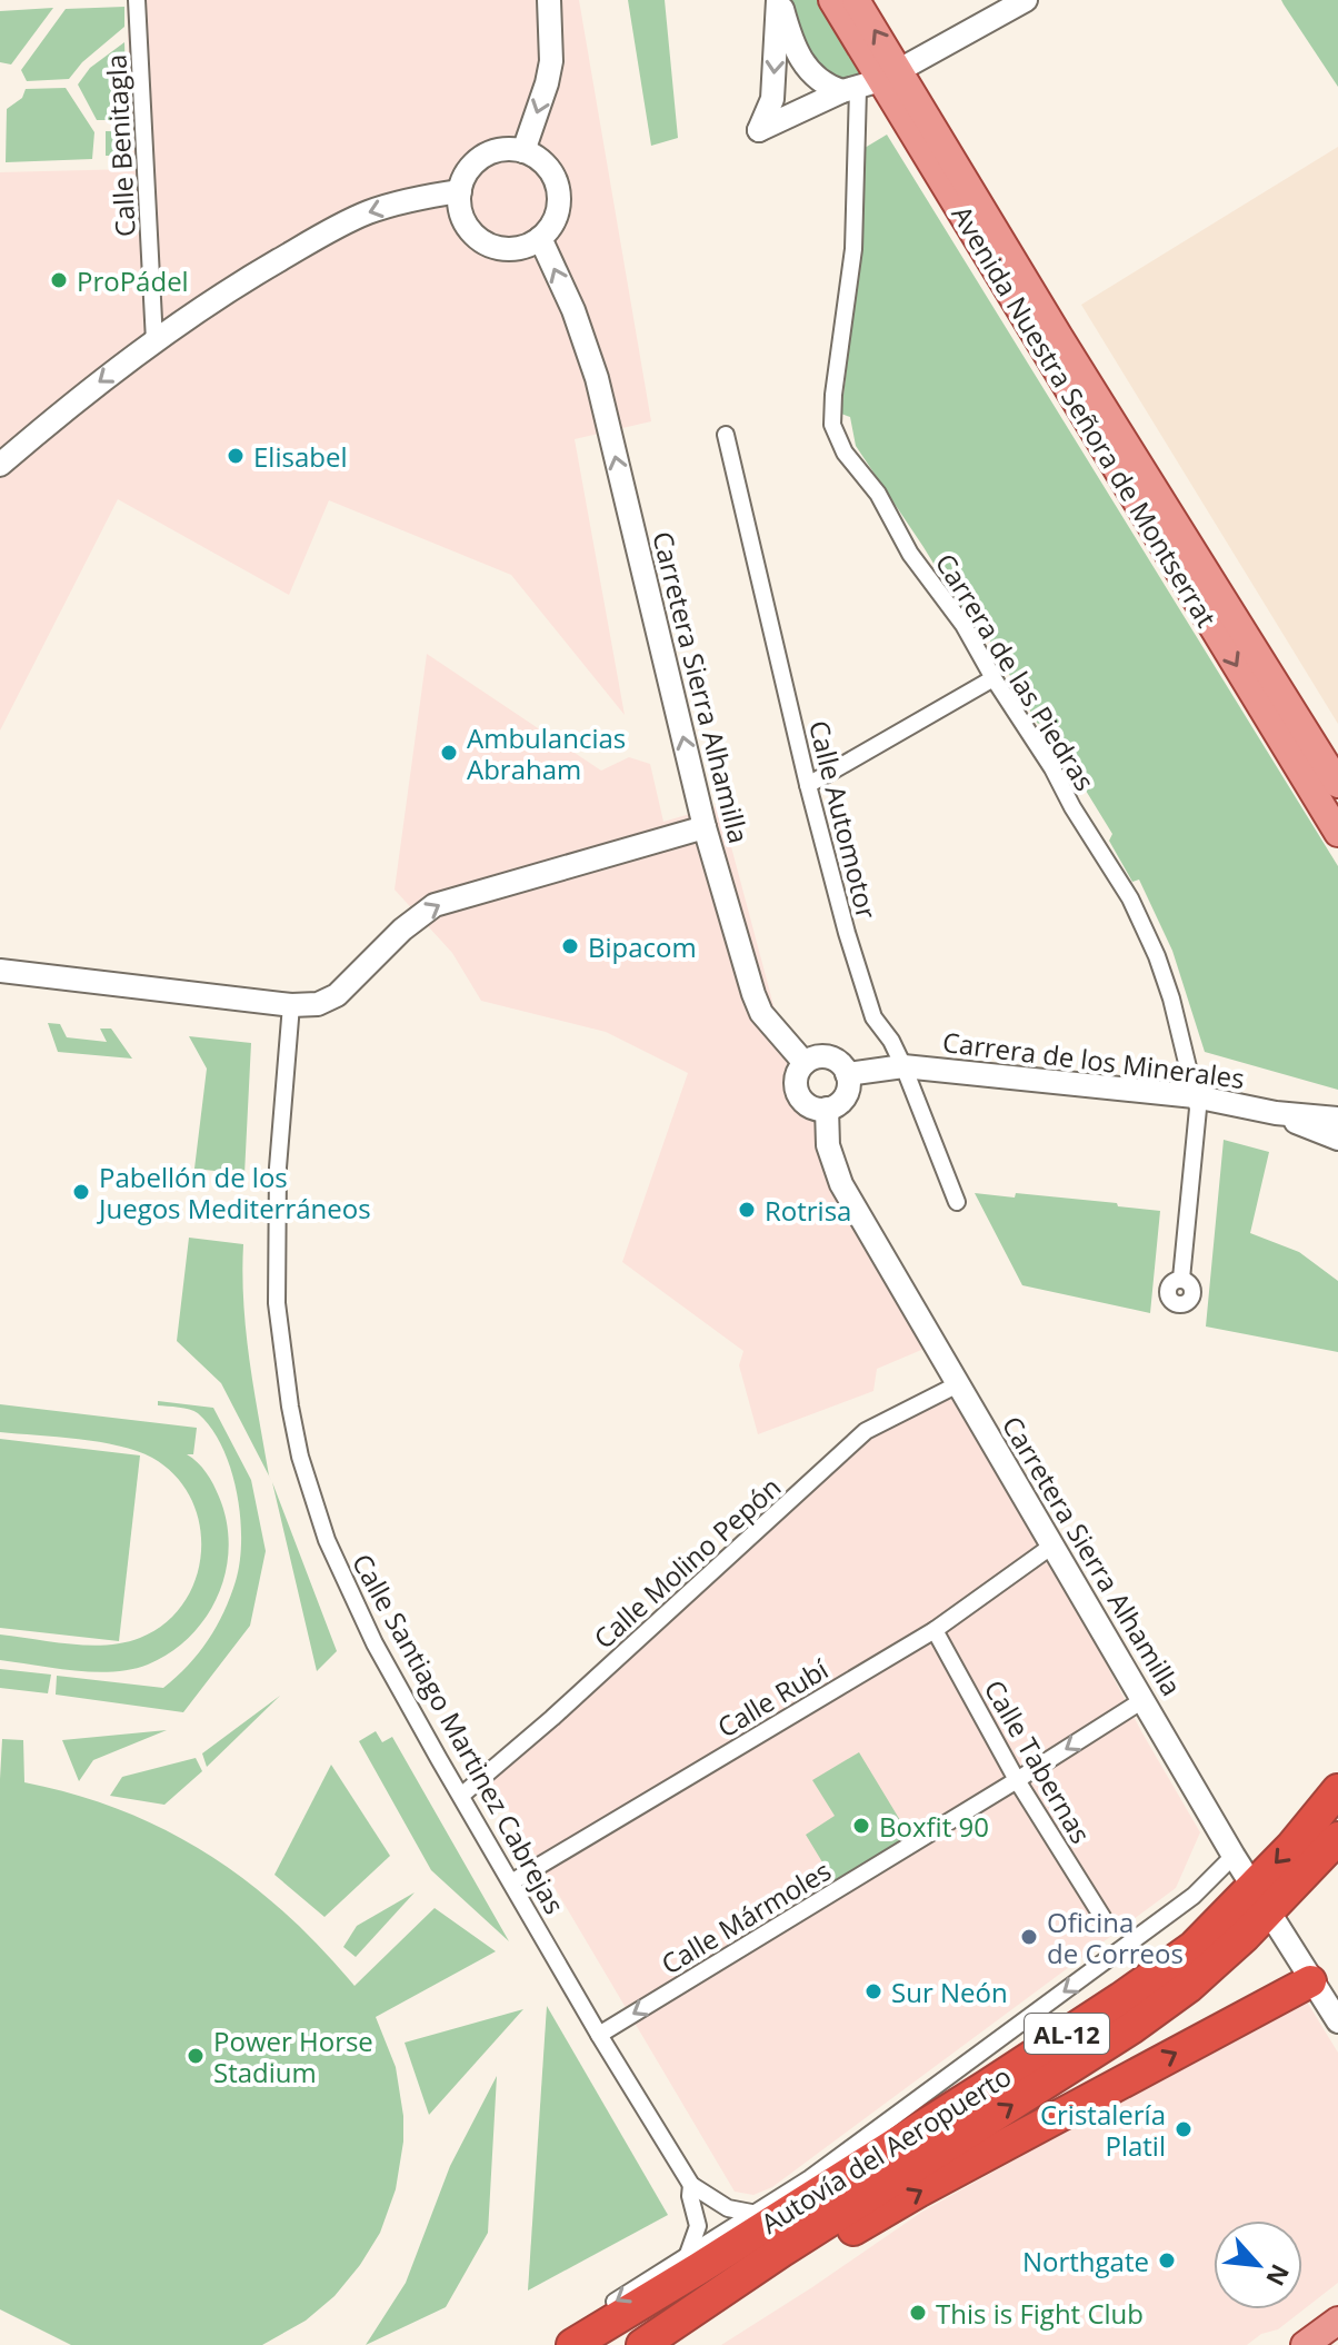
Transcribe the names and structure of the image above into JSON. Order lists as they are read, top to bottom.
{
  "streets": {
    "highway": ["AL-12", "Autovía del Aeropuerto"],
    "main road": ["Avenida Nuestra Señora de Montserrat", "Carretera Sierra Alhamilla", "Carrera de los Minerales"],
    "street": [
      "Calle Benitagla",
      "Carrera de las Piedras",
      "Calle Automotor",
      "Calle Molino Pepón",
      "Calle Rubí",
      "Calle Santiago Martinez Cabrejas",
      "Calle Tabernas",
      "Calle Mármoles"
    ]
  },
  "crossings": [
    ["Avenida Nuestra Señora de Montserrat", "Carrera de las Piedras"],
    ["Carrera de las Piedras", "Carrera de los Minerales"],
    ["Carretera Sierra Alhamilla", "Carrera de los Minerales"],
    ["Carretera Sierra Alhamilla", "Calle Molino Pepón"],
    ["Carretera Sierra Alhamilla", "Calle Rubí"],
    ["Carretera Sierra Alhamilla", "Calle Mármoles"],
    ["Carretera Sierra Alhamilla", "Autovía del Aeropuerto"],
    ["Calle Automotor", "Carrera de los Minerales"],
    ["Calle Molino Pepón", "Calle Santiago Martinez Cabrejas"],
    ["Calle Rubí", "Calle Santiago Martinez Cabrejas"],
    ["Calle Rubí", "Calle Tabernas"],
    ["Calle Santiago Martinez Cabrejas", "Calle Mármoles"],
    ["Calle Santiago Martinez Cabrejas", "Autovía del Aeropuerto"],
    ["Calle Tabernas", "Calle Mármoles"]
  ],
  "one_way": ["Calle Mármoles"],
  "places": [
    "ProPádel",
    "Elisabel",
    "Ambulancias Abraham",
    "Bipacom",
    "Pabellón de los Juegos Mediterráneos",
    "Rotrisa",
    "Boxfit 90",
    "Oficina de Correos",
    "Sur Neón",
    "Power Horse Stadium",
    "Cristalería Platil",
    "Northgate",
    "This is Fight Club"
  ],
  "north": "bottom right"
}
